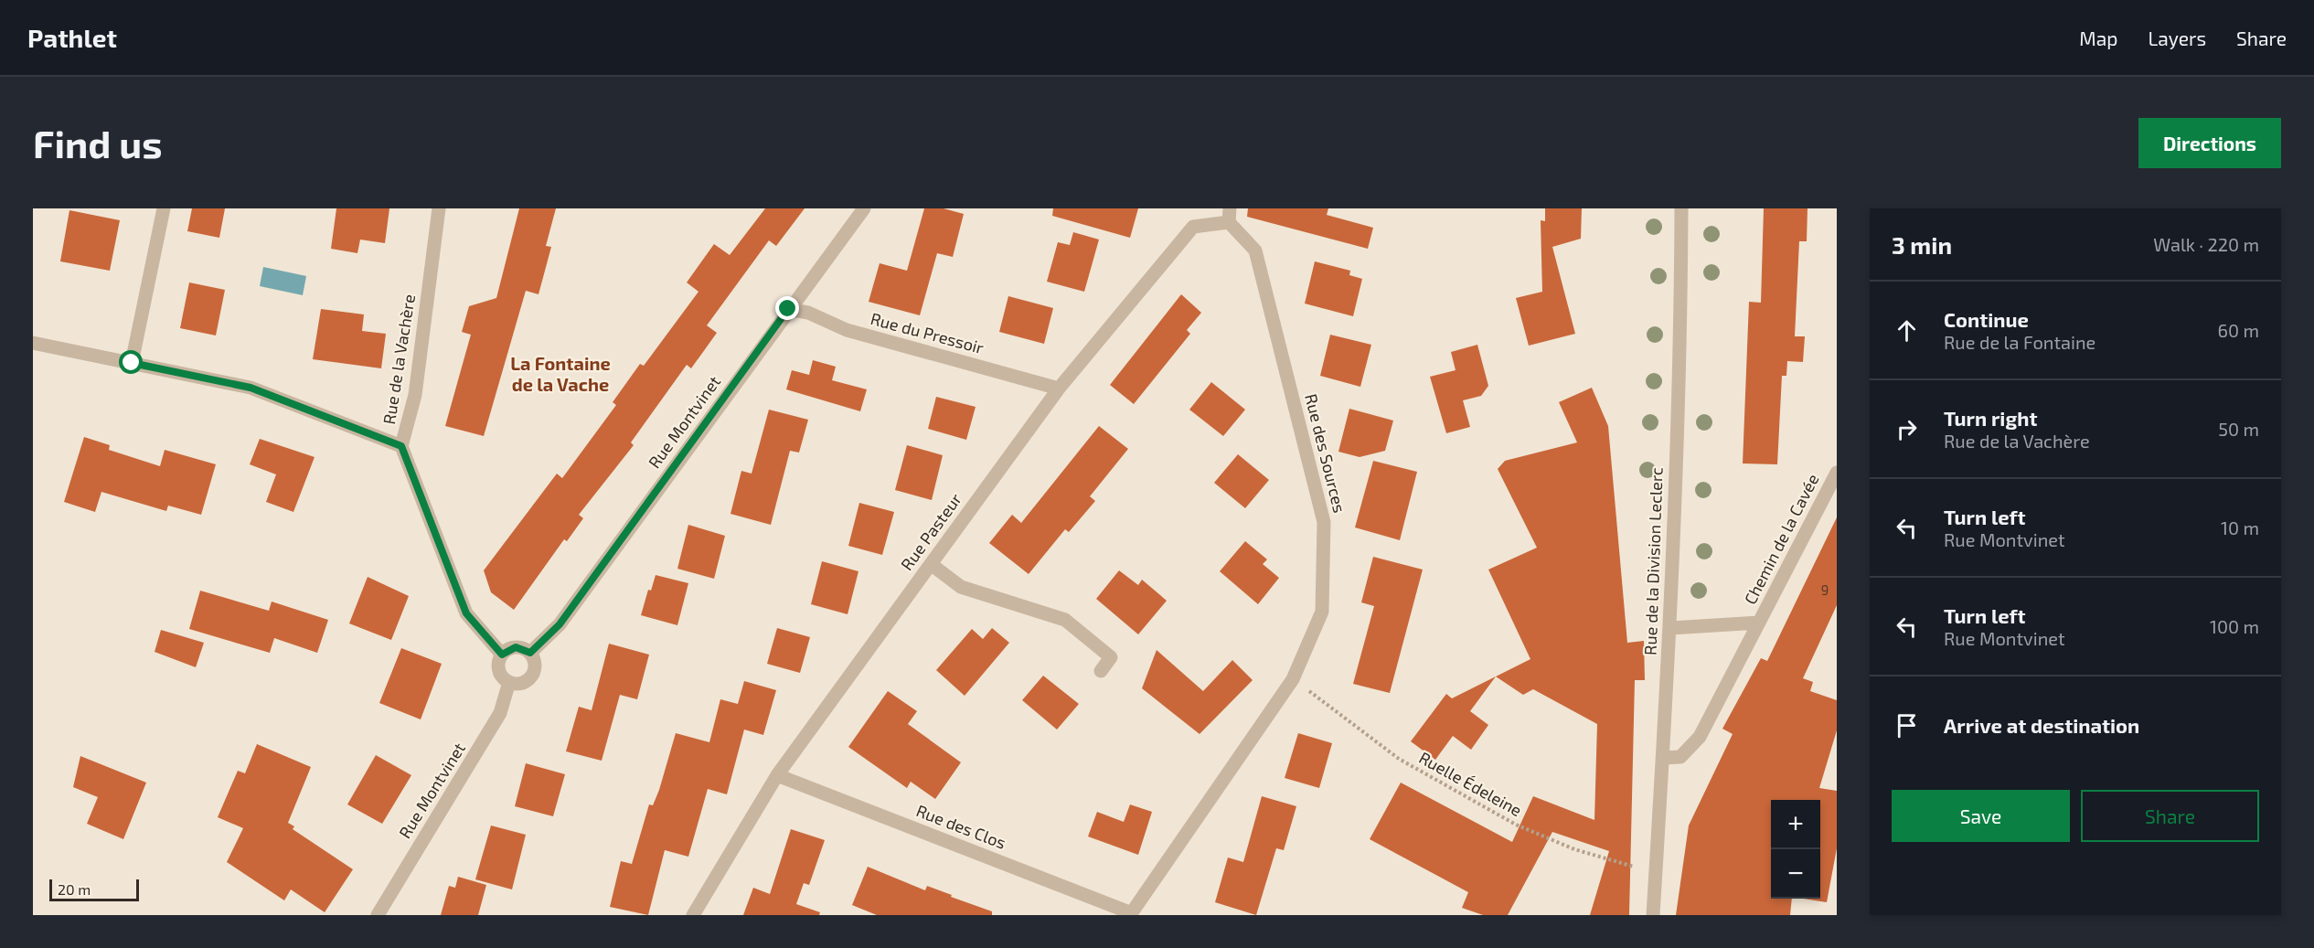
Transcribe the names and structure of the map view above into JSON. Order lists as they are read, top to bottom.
{
  "streets": {
    "street": [
      "Rue du Pressoir",
      "Rue de la Vachère",
      "Rue Montvinet",
      "Rue des Sources",
      "Rue Pasteur",
      "Chemin de la Cavée",
      "Rue de la Division Leclerc",
      "Rue des Clos"
    ],
    "path": ["Ruelle Édeleine"]
  },
  "crossings": [
    ["Rue du Pressoir", "Rue Montvinet"],
    ["Rue du Pressoir", "Rue Pasteur"],
    ["Rue de la Vachère", "Rue Montvinet"],
    ["Rue des Sources", "Rue Pasteur"],
    ["Rue des Sources", "Ruelle Édeleine"],
    ["Rue des Sources", "Rue des Clos"],
    ["Rue Pasteur", "Rue des Clos"],
    ["Chemin de la Cavée", "Rue de la Division Leclerc"],
    ["Rue de la Division Leclerc", "Ruelle Édeleine"]
  ],
  "districts": ["La Fontaine de la Vache"],
  "house_numbers": ["9"],
  "scale_bar": "20 m",
  "page": {
    "header": "Pathlet",
    "nav": ["Map", "Layers", "Share"],
    "buttons": [
      "Directions",
      ["Save", "Share"]
    ],
    "title": "Find us",
    "heading": ["3 min", "Walk · 220 m"],
    "list": [
      ["Continue", "Rue de la Fontaine", "60 m"],
      ["Turn right", "Rue de la Vachère", "50 m"],
      ["Turn left", "Rue Montvinet", "10 m"],
      ["Turn left", "Rue Montvinet", "100 m"],
      "Arrive at destination"
    ],
    "map_buttons": ["+", "−"],
    "scale": "20 m"
  }
}
